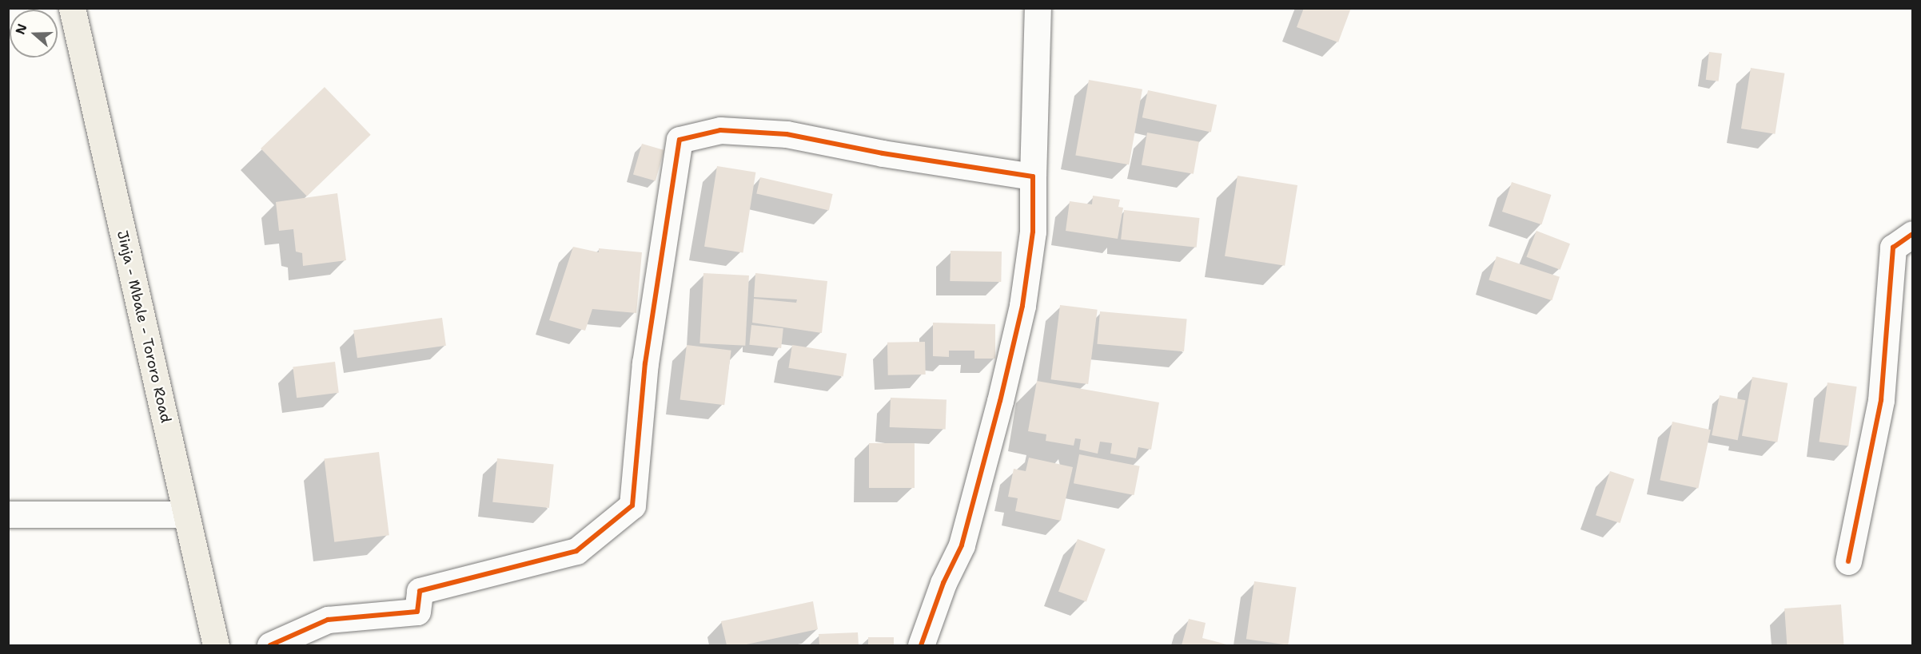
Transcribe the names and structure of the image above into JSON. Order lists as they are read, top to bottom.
{
  "streets": {
    "main road": ["Jinja - Mbale - Tororo Road"]
  },
  "north": "left"
}
